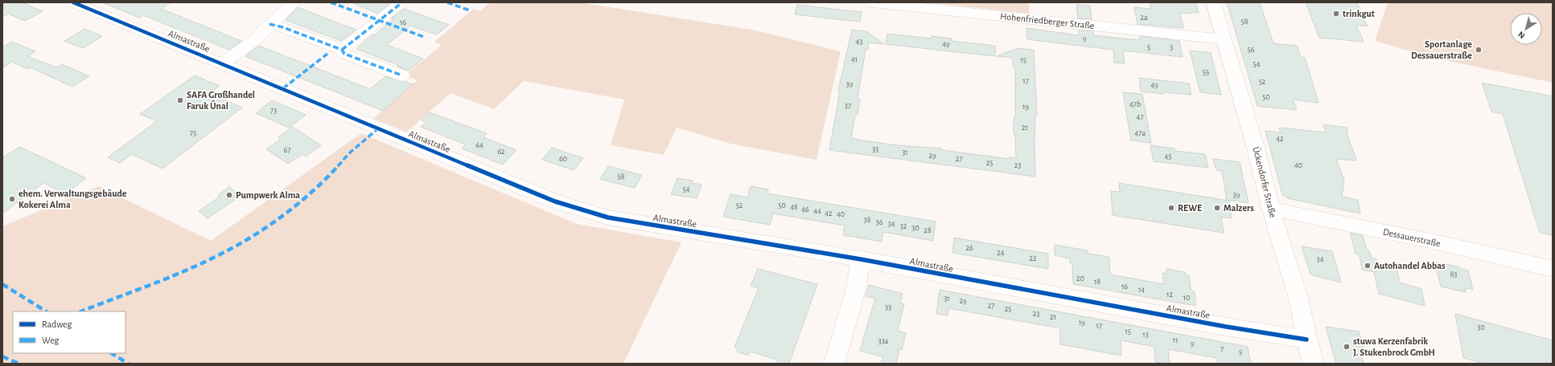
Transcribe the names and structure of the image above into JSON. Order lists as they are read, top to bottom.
{
  "streets": {
    "street": [
      "Hohenfriedberger Straße",
      "Almastraße",
      "Ückendorfer Straße",
      "Dessauerstraße"
    ]
  },
  "crossings": [
    ["Hohenfriedberger Straße", "Ückendorfer Straße"],
    ["Almastraße", "Ückendorfer Straße"],
    ["Ückendorfer Straße", "Dessauerstraße"]
  ],
  "places": [
    "trinkgut",
    "Sportanlage Dessauerstraße",
    "SAFA Großhandel Faruk Ünal",
    "Pumpwerk Alma",
    "ehem. Verwaltungsgebäude Kokerei Alma",
    "REWE",
    "Malzers",
    "Autohandel Abbas",
    "stuwa Kerzenfabrik J. Stukenbrock GmbH"
  ],
  "house_numbers": [
    "2a",
    "58",
    "16",
    "9",
    "43",
    "49",
    "5",
    "3",
    "56",
    "41",
    "15",
    "54",
    "55",
    "17",
    "52",
    "39",
    "49",
    "50",
    "47b",
    "37",
    "19",
    "73",
    "47",
    "21",
    "75",
    "47a",
    "42",
    "64",
    "33",
    "67",
    "62",
    "31",
    "29",
    "45",
    "60",
    "27",
    "25",
    "23",
    "40",
    "58",
    "54",
    "39",
    "52",
    "50",
    "48",
    "46",
    "44",
    "42",
    "40",
    "38",
    "36",
    "34",
    "32",
    "30",
    "28",
    "26",
    "24",
    "22",
    "34",
    "83",
    "20",
    "18",
    "16",
    "14",
    "12",
    "10",
    "31",
    "29",
    "27",
    "33",
    "25",
    "23",
    "21",
    "19",
    "17",
    "30",
    "15",
    "13",
    "11",
    "33a",
    "9",
    "7",
    "5"
  ],
  "legend": ["Radweg", "Weg"],
  "north": "bottom left"
}
